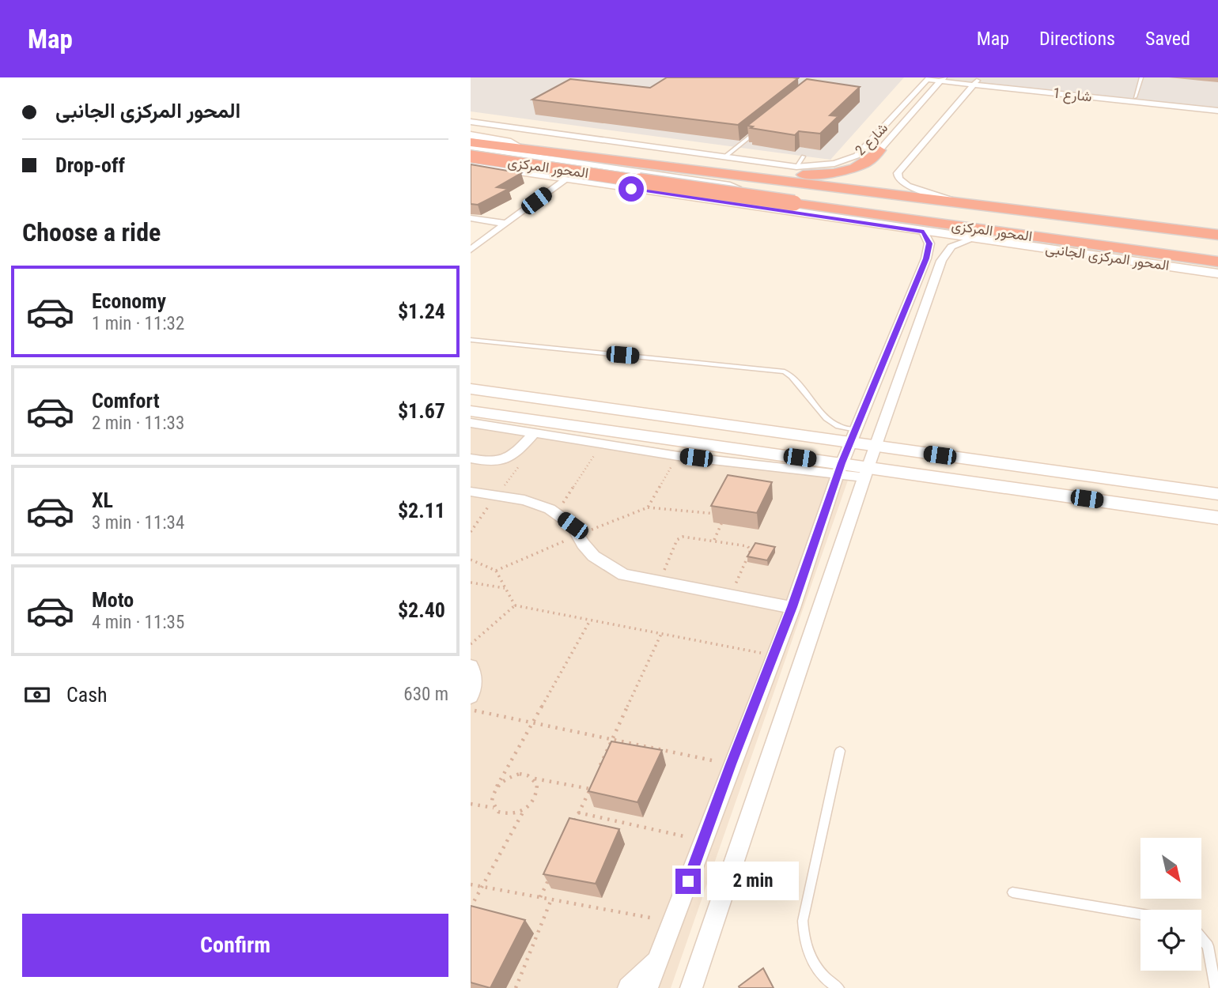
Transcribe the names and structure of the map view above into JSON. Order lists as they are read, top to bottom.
{
  "streets": {
    "highway": ["المحور المركزى"],
    "street": ["شارع 1", "شارع 2", "المحور المركزى الجانبى"]
  },
  "crossings": [
    ["شارع 1", "شارع 2"]
  ],
  "north": "bottom right",
  "page": {
    "header": "Map",
    "nav": ["Map", "Directions", "Saved"],
    "banner": ["المحور المركزى الجانبى", "Drop-off"],
    "heading": "Choose a ride",
    "list": [
      {
        "name": "Economy",
        "note": "1 min · 11:32",
        "value": "$1.24"
      },
      {
        "name": "Comfort",
        "note": "2 min · 11:33",
        "value": "$1.67"
      },
      {
        "name": "XL",
        "note": "3 min · 11:34",
        "value": "$2.11"
      },
      {
        "name": "Moto",
        "note": "4 min · 11:35",
        "value": "$2.40"
      }
    ],
    "pay": ["Cash", "630 m"],
    "bubble": "2 min",
    "buttons": "Confirm"
  }
}
